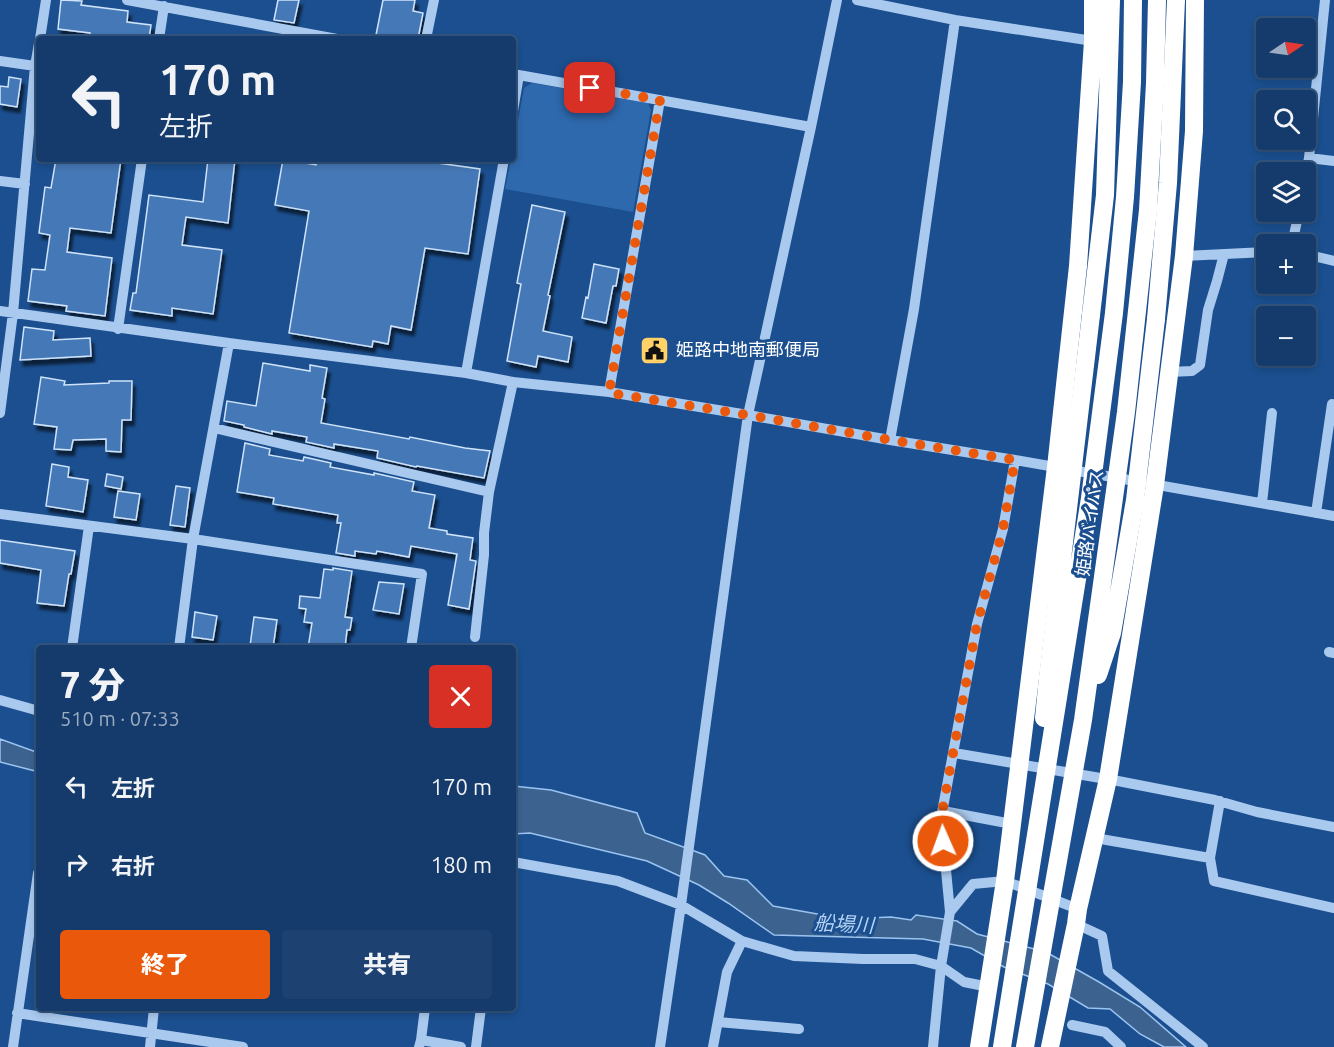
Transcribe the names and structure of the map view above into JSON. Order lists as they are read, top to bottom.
{
  "streets": {
    "highway": ["姫路バイパス"]
  },
  "water": ["船場川"],
  "places": {
    "public building": ["姫路中地南郵便局"]
  },
  "north": "right",
  "page": {
    "map_buttons": ["+", "−"],
    "turn": ["170 m", "左折"],
    "heading": ["7 分", "510 m · 07:33"],
    "list": [
      {
        "name": "左折",
        "value": "170 m"
      },
      {
        "name": "右折",
        "value": "180 m"
      }
    ],
    "buttons": ["終了", "共有"]
  }
}
